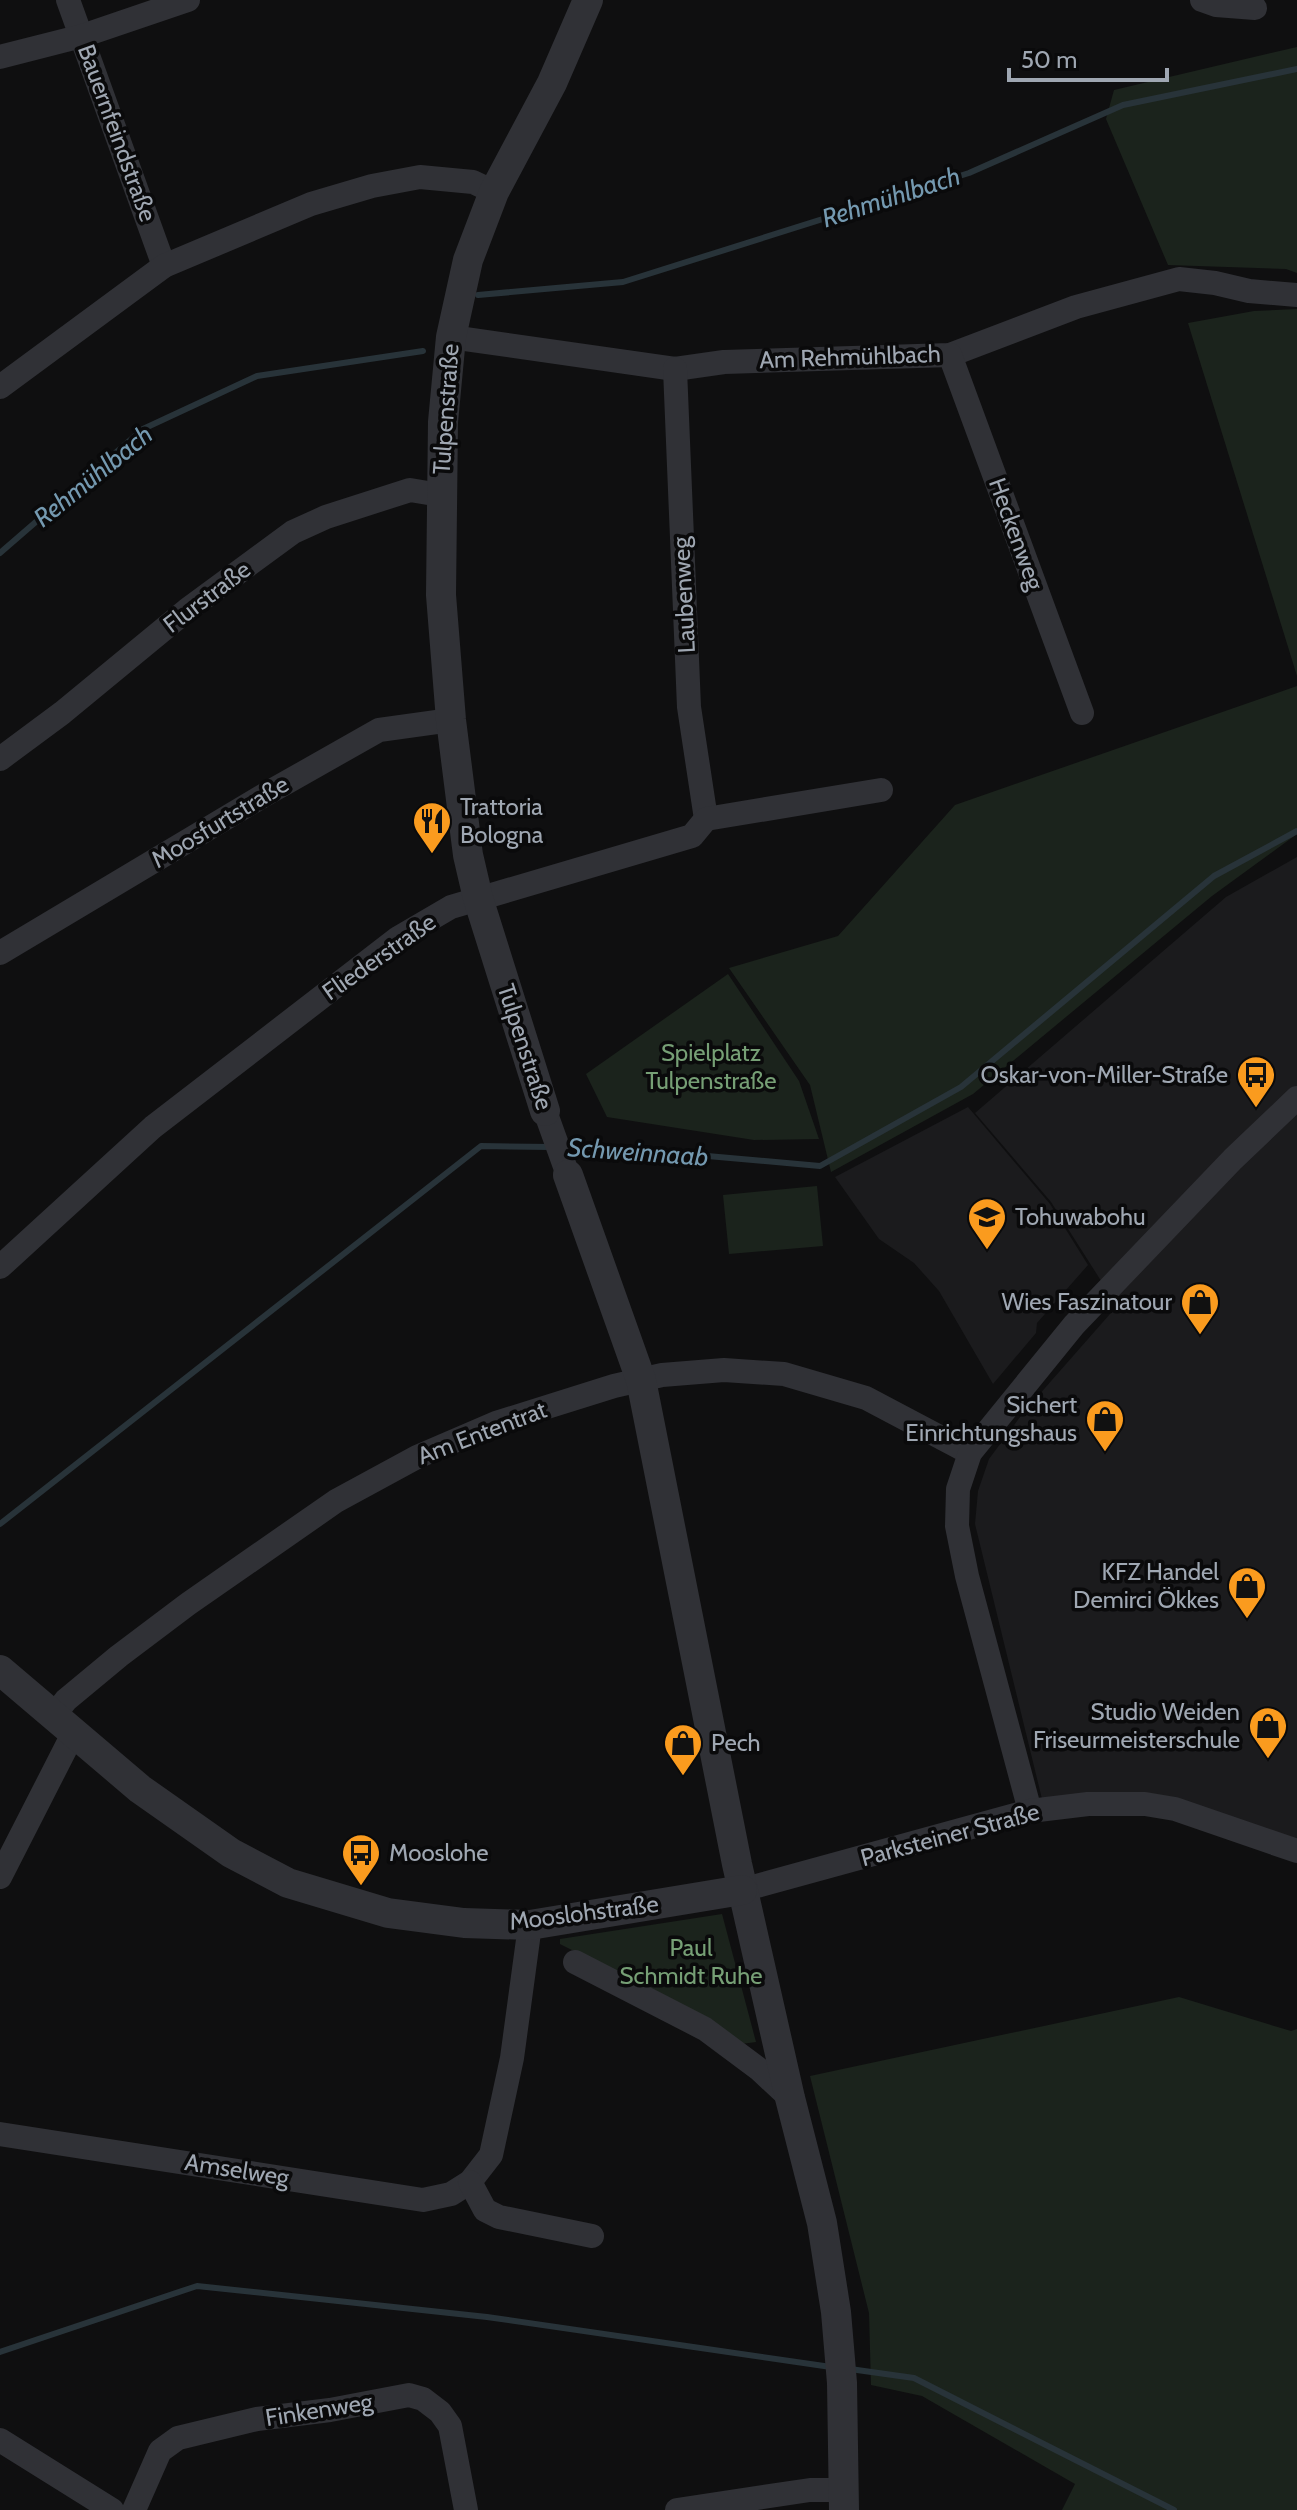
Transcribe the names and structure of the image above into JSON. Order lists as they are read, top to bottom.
{
  "streets": {
    "street": [
      "Bauernfeindstraße",
      "Am Rehmühlbach",
      "Tulpenstraße",
      "Heckenweg",
      "Laubenweg",
      "Flurstraße",
      "Moosfurtstraße",
      "Fliederstraße",
      "Am Ententrat",
      "Parksteiner Straße",
      "Mooslohstraße",
      "Amselweg",
      "Finkenweg"
    ]
  },
  "crossings": [
    ["Am Rehmühlbach", "Tulpenstraße"],
    ["Am Rehmühlbach", "Heckenweg"],
    ["Am Rehmühlbach", "Laubenweg"],
    ["Tulpenstraße", "Flurstraße"],
    ["Tulpenstraße", "Moosfurtstraße"],
    ["Tulpenstraße", "Fliederstraße"],
    ["Tulpenstraße", "Am Ententrat"],
    ["Tulpenstraße", "Parksteiner Straße"],
    ["Tulpenstraße", "Mooslohstraße"],
    ["Laubenweg", "Fliederstraße"],
    ["Am Ententrat", "Mooslohstraße"],
    ["Parksteiner Straße", "Mooslohstraße"]
  ],
  "water": ["Rehmühlbach", "Schweinnaab"],
  "parks": ["Spielplatz Tulpenstraße", "Paul Schmidt Ruhe"],
  "places": {
    "restaurant": ["Trattoria Bologna"],
    "bus stop": ["Oskar-von-Miller-Straße", "Mooslohe"],
    "school or university": ["Tohuwabohu"],
    "shop": [
      "Wies Faszinatour",
      "Sichert Einrichtungshaus",
      "KFZ Handel Demirci Ökkes",
      "Studio Weiden Friseurmeisterschule",
      "Pech"
    ]
  },
  "scale_bar": "50 m"
}
